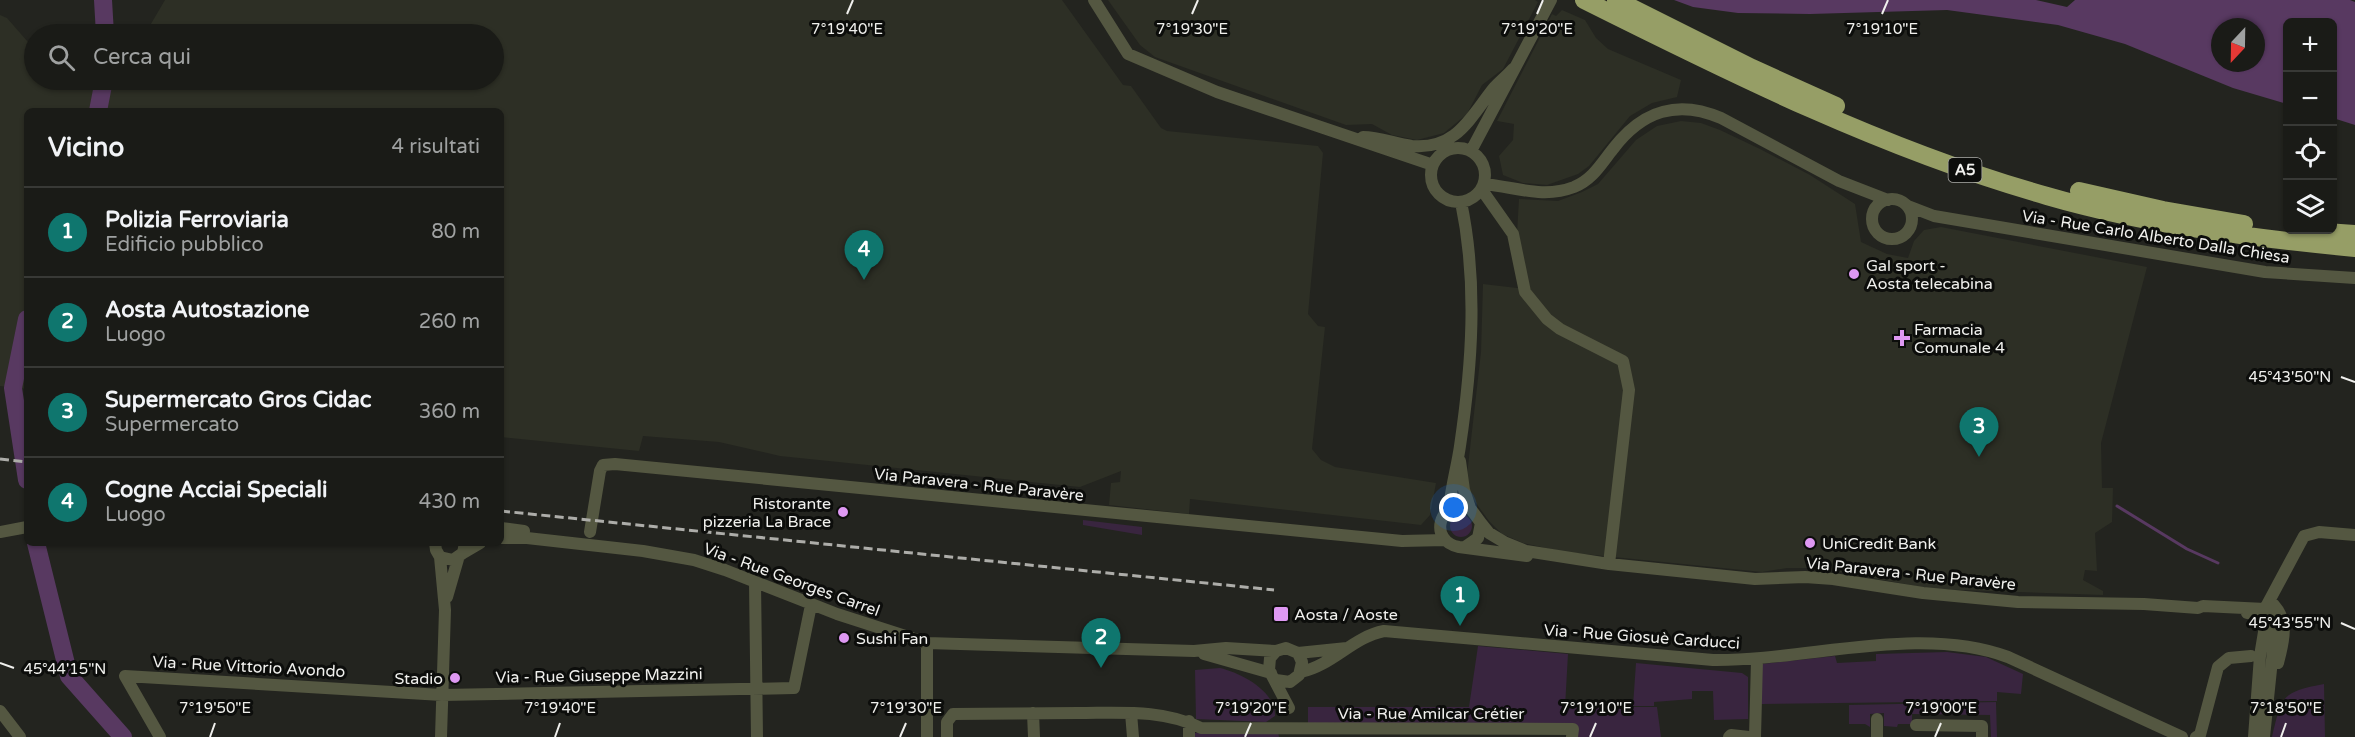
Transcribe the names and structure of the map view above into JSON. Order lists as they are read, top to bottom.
{
  "streets": {
    "highway": ["A5"],
    "street": [
      "Via - Rue Carlo Alberto Dalla Chiesa",
      "Via Paravera - Rue Paravère",
      "Via - Rue Georges Carrel",
      "Via - Rue Giosuè Carducci",
      "Via - Rue Vittorio Avondo",
      "Via - Rue Giuseppe Mazzini",
      "Via - Rue Amilcar Crétier"
    ]
  },
  "crossings": [
    ["Via - Rue Georges Carrel", "Via - Rue Giuseppe Mazzini"],
    ["Via - Rue Vittorio Avondo", "Via - Rue Giuseppe Mazzini"]
  ],
  "places": {
    "other": [
      "Gal sport - Aosta telecabina",
      "Ristorante pizzeria La Brace",
      "UniCredit Bank",
      "Sushi Fan",
      "Stadio"
    ],
    "health": ["Farmacia Comunale 4"],
    "transit": ["Aosta / Aoste"]
  },
  "north": "bottom",
  "page": {
    "map_buttons": ["+", "−"],
    "search": "Cerca qui",
    "heading": ["Vicino", "4 risultati"],
    "list": [
      {
        "mark": "1",
        "name": "Polizia Ferroviaria",
        "note": "Edificio pubblico",
        "value": "80 m"
      },
      {
        "mark": "2",
        "name": "Aosta Autostazione",
        "note": "Luogo",
        "value": "260 m"
      },
      {
        "mark": "3",
        "name": "Supermercato Gros Cidac",
        "note": "Supermercato",
        "value": "360 m"
      },
      {
        "mark": "4",
        "name": "Cogne Acciai Speciali",
        "note": "Luogo",
        "value": "430 m"
      }
    ],
    "pins": [
      "4",
      "3",
      "1",
      "2"
    ]
  },
  "coordinates": [
    "7°19'40\"E",
    "7°19'30\"E",
    "7°19'20\"E",
    "7°19'10\"E",
    "45°43'50\"N",
    "45°43'55\"N",
    "45°44'15\"N",
    "7°19'50\"E",
    "7°19'00\"E",
    "7°18'50\"E"
  ]
}
